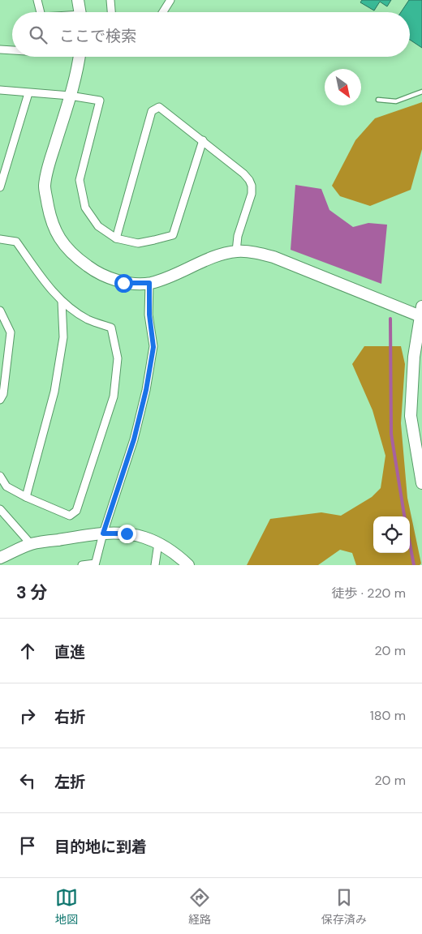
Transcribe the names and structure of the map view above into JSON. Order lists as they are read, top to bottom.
{
  "north": "bottom right",
  "page": {
    "search": "ここで検索",
    "heading": ["3 分", "徒歩 · 220 m"],
    "list": [
      ["直進", "20 m"],
      ["右折", "180 m"],
      ["左折", "20 m"],
      "目的地に到着"
    ],
    "nav": ["地図", "経路", "保存済み"]
  }
}
